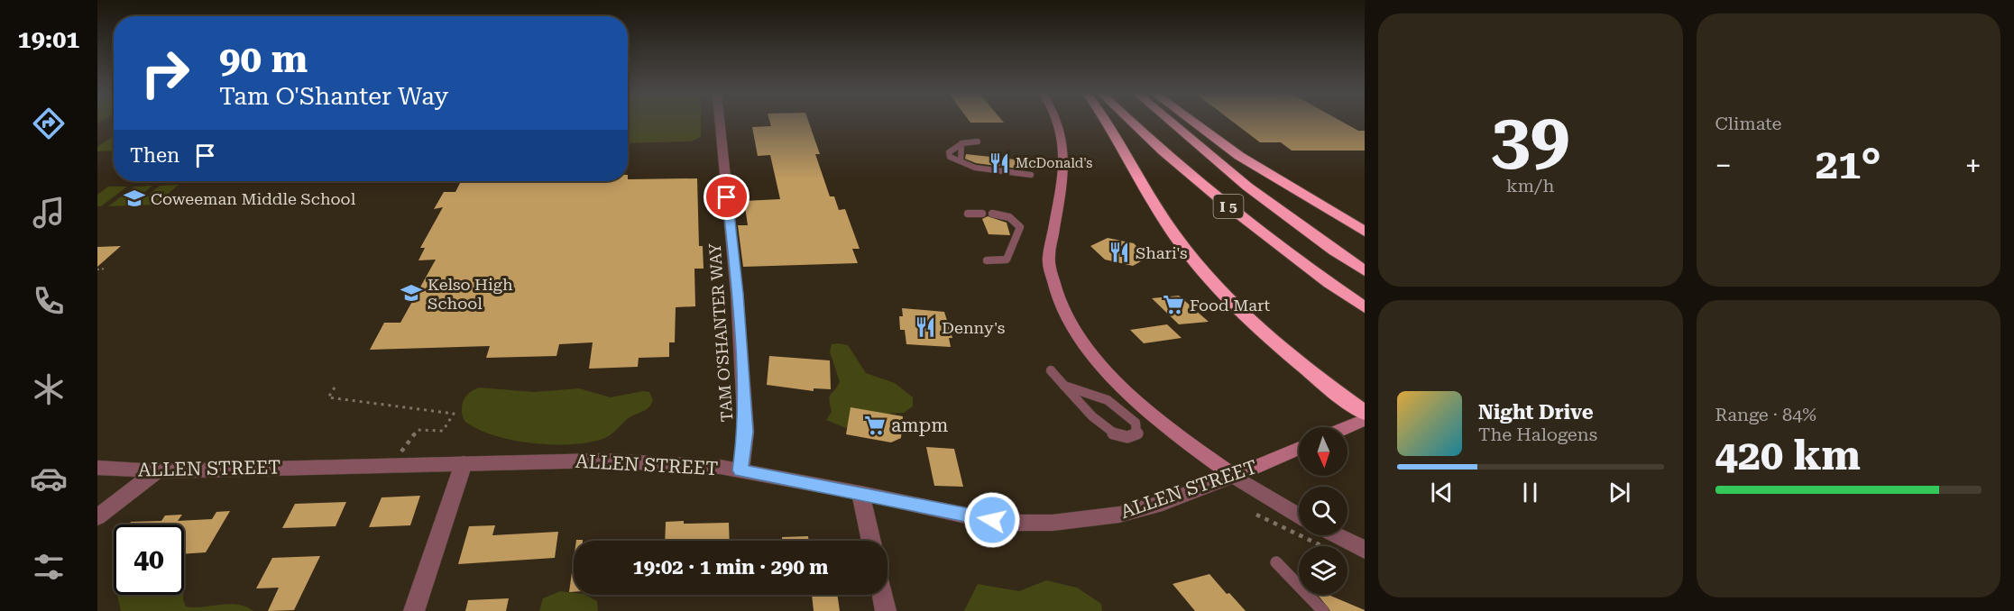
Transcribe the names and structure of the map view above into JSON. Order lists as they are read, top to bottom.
{
  "streets": {
    "highway": ["I 5"],
    "main road": ["ALLEN STREET"],
    "street": ["TAM O'SHANTER WAY"]
  },
  "crossings": [
    ["TAM O'SHANTER WAY", "ALLEN STREET"]
  ],
  "places": {
    "restaurant": ["McDonald's", "Shari's", "Denny's"],
    "school or university": ["Coweeman Middle School", "Kelso High School"],
    "supermarket": ["Food Mart", "ampm"]
  },
  "north": "bottom",
  "page": {
    "tabs": "19:01",
    "tile": [
      ["39", "km/h"],
      "Climate",
      ["Range · 84%", "420 km"]
    ],
    "turn": ["90 m", "Tam O'Shanter Way"],
    "then": "Then",
    "heat": ["−", "21°", "+"],
    "song": ["Night Drive", "The Halogens"],
    "limit": "40",
    "trip": "19:02 · 1 min · 290 m"
  }
}
